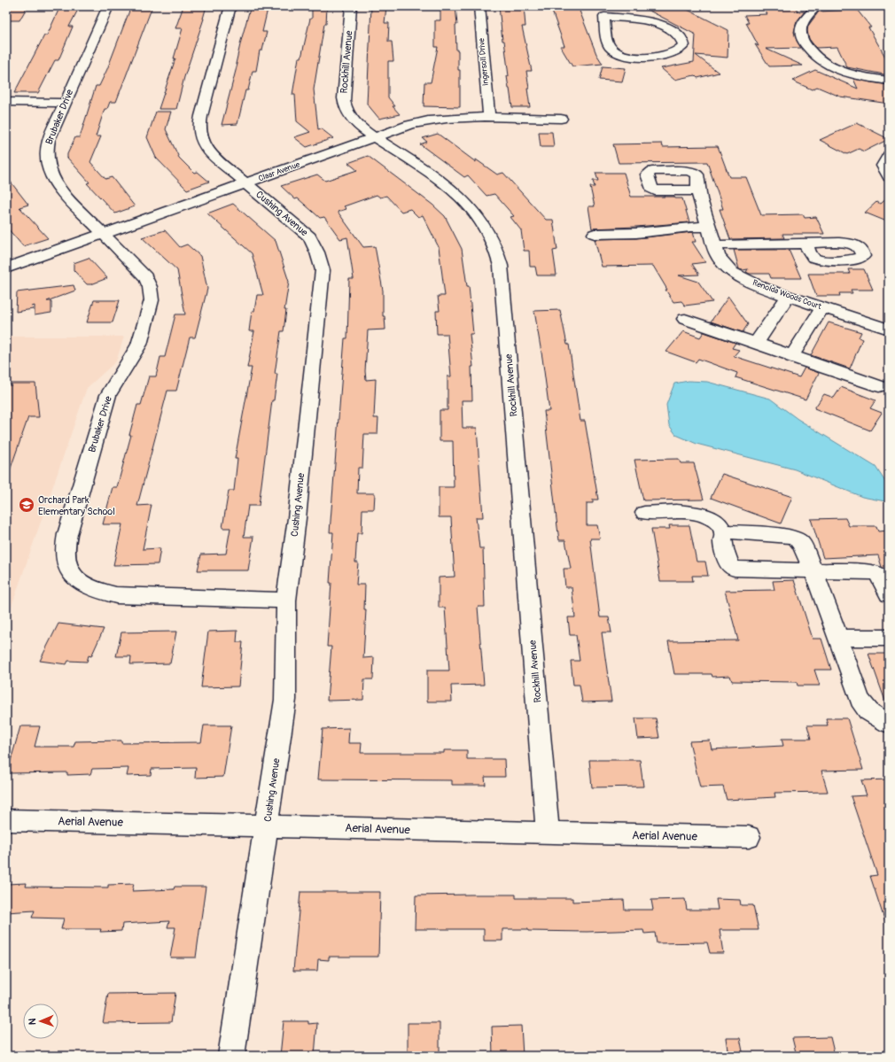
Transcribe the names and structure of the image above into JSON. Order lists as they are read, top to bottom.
{
  "streets": {
    "street": [
      "Rockhill Avenue",
      "Ingersoll Drive",
      "Brubaker Drive",
      "Claar Avenue",
      "Cushing Avenue",
      "Renolda Woods Court",
      "Aerial Avenue"
    ]
  },
  "crossings": [
    ["Rockhill Avenue", "Claar Avenue"],
    ["Rockhill Avenue", "Aerial Avenue"],
    ["Ingersoll Drive", "Claar Avenue"],
    ["Brubaker Drive", "Claar Avenue"],
    ["Brubaker Drive", "Cushing Avenue"],
    ["Claar Avenue", "Cushing Avenue"],
    ["Cushing Avenue", "Aerial Avenue"]
  ],
  "places": {
    "school or university": ["Orchard Park Elementary School"]
  },
  "north": "left"
}
